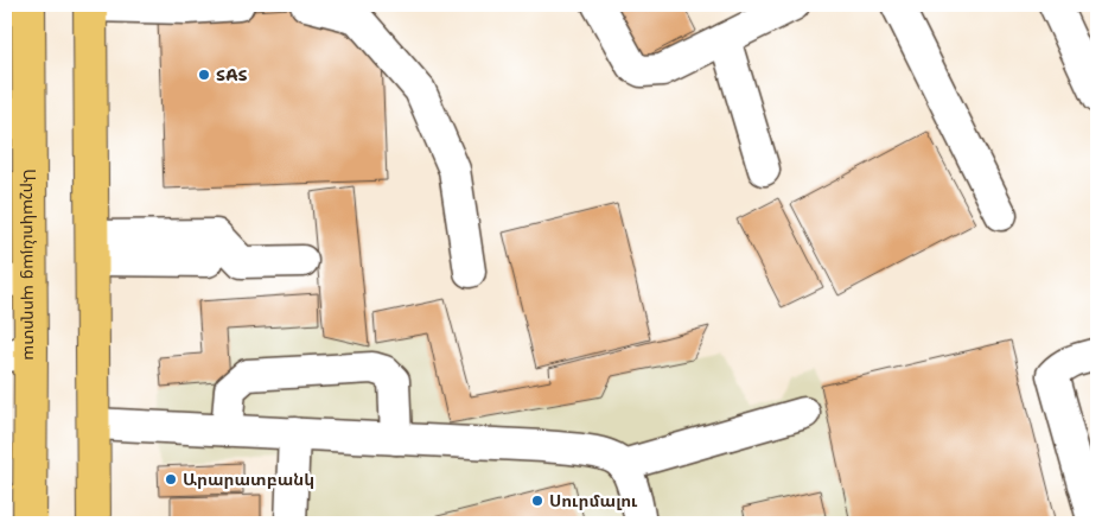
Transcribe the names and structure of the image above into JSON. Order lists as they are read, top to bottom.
{
  "streets": {
    "main road": ["Արշակունյաց պողոտա"]
  },
  "places": ["SAS", "Արարատբանկ", "Սուրմալու"]
}
